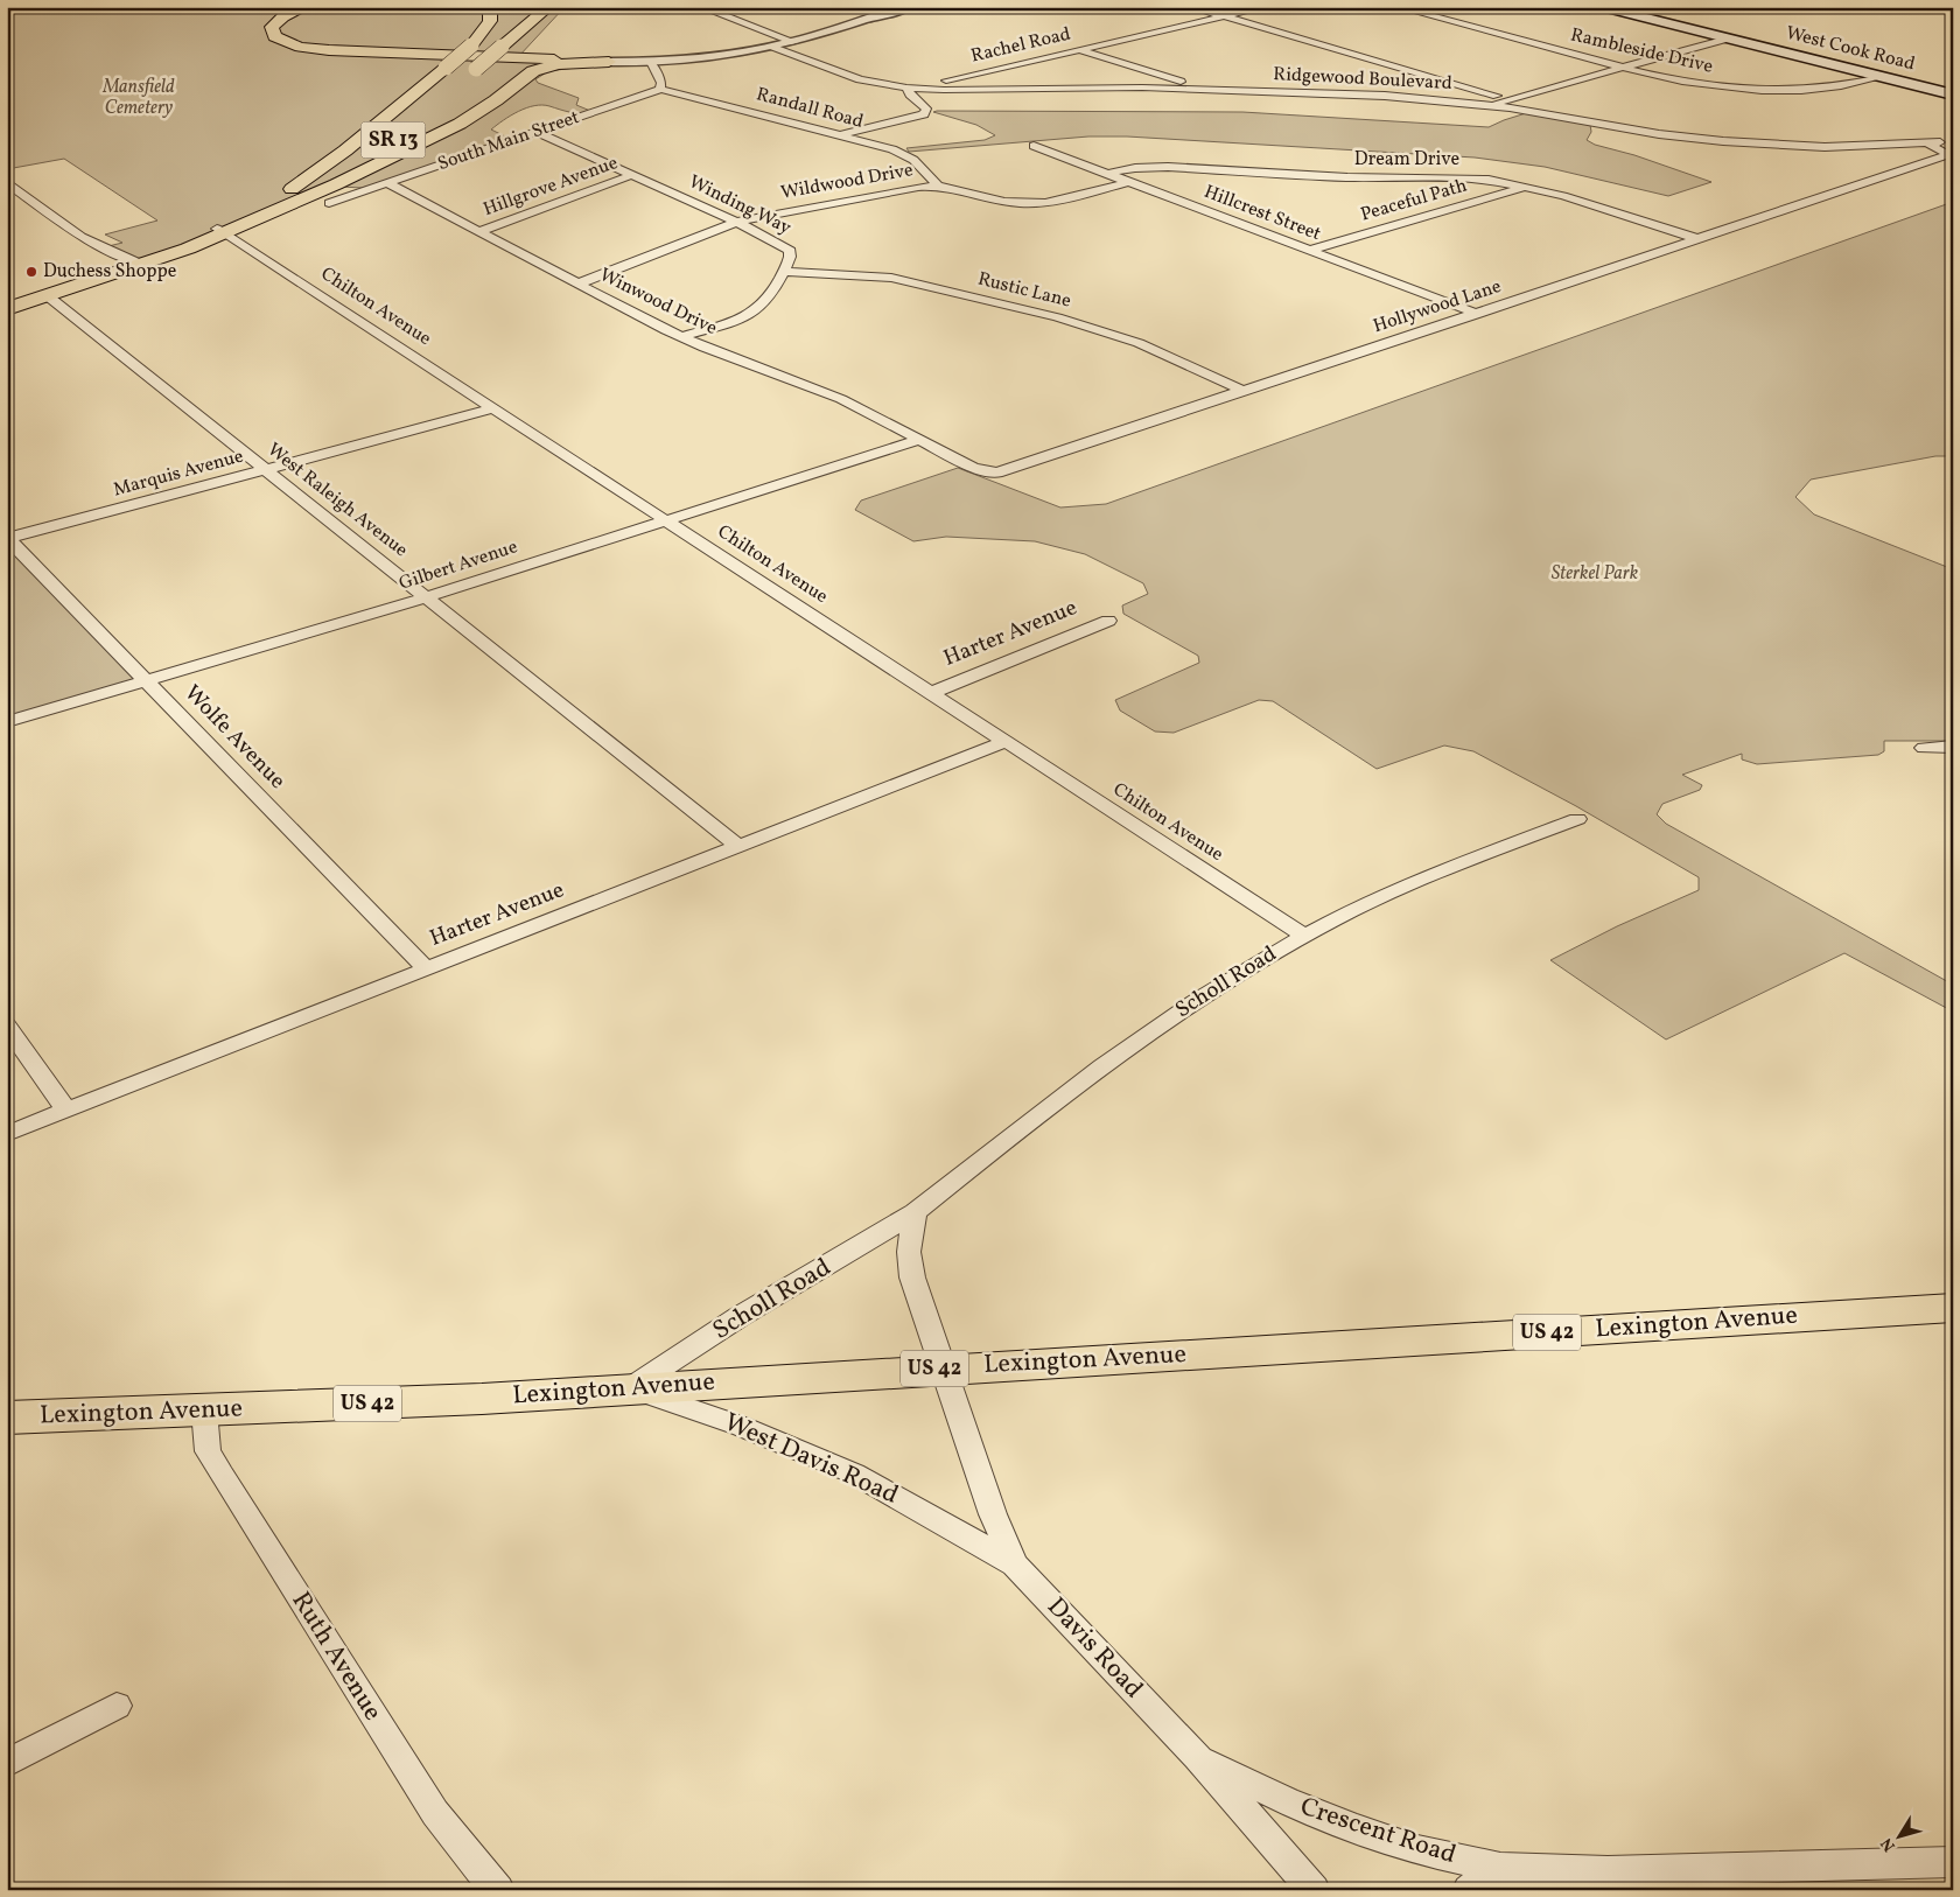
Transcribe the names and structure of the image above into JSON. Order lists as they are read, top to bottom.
{
  "streets": {
    "main road": [
      "West Cook Road",
      "SR 13",
      "Lexington Avenue",
      "US 42"
    ],
    "street": [
      "Rachel Road",
      "Rambleside Drive",
      "Ridgewood Boulevard",
      "Randall Road",
      "South Main Street",
      "Dream Drive",
      "Wildwood Drive",
      "Hillgrove Avenue",
      "Peaceful Path",
      "Winding Way",
      "Hillcrest Street",
      "Rustic Lane",
      "Winwood Drive",
      "Chilton Avenue",
      "Hollywood Lane",
      "Marquis Avenue",
      "West Raleigh Avenue",
      "Gilbert Avenue",
      "Harter Avenue",
      "Wolfe Avenue",
      "Scholl Road",
      "West Davis Road",
      "Davis Road",
      "Ruth Avenue",
      "Crescent Road"
    ]
  },
  "crossings": [
    ["Rachel Road", "Ridgewood Boulevard"],
    ["West Cook Road", "Rambleside Drive"],
    ["Ridgewood Boulevard", "Hollywood Lane"],
    ["Randall Road", "South Main Street"],
    ["Randall Road", "Wildwood Drive"],
    ["SR 13", "Chilton Avenue"],
    ["SR 13", "West Raleigh Avenue"],
    ["South Main Street", "Winding Way"],
    ["South Main Street", "Winwood Drive"],
    ["Dream Drive", "Peaceful Path"],
    ["Dream Drive", "Hillcrest Street"],
    ["Dream Drive", "Hollywood Lane"],
    ["Wildwood Drive", "Winding Way"],
    ["Wildwood Drive", "Hillcrest Street"],
    ["Wildwood Drive", "Winwood Drive"],
    ["Hillgrove Avenue", "Winding Way"],
    ["Hillgrove Avenue", "Winwood Drive"],
    ["Peaceful Path", "Hillcrest Street"],
    ["Winding Way", "Rustic Lane"],
    ["Winding Way", "Winwood Drive"],
    ["Hillcrest Street", "Hollywood Lane"],
    ["Rustic Lane", "Hollywood Lane"],
    ["Winwood Drive", "Hollywood Lane"],
    ["Winwood Drive", "Gilbert Avenue"],
    ["Chilton Avenue", "Marquis Avenue"],
    ["Chilton Avenue", "Gilbert Avenue"],
    ["Chilton Avenue", "Harter Avenue"],
    ["Chilton Avenue", "Scholl Road"],
    ["Hollywood Lane", "Gilbert Avenue"],
    ["Marquis Avenue", "West Raleigh Avenue"],
    ["Marquis Avenue", "Wolfe Avenue"],
    ["West Raleigh Avenue", "Gilbert Avenue"],
    ["West Raleigh Avenue", "Harter Avenue"],
    ["Gilbert Avenue", "Wolfe Avenue"],
    ["Harter Avenue", "Wolfe Avenue"],
    ["Scholl Road", "Lexington Avenue"],
    ["Scholl Road", "West Davis Road"],
    ["Lexington Avenue", "West Davis Road"],
    ["Lexington Avenue", "Davis Road"],
    ["Lexington Avenue", "Ruth Avenue"],
    ["West Davis Road", "Davis Road"],
    ["Davis Road", "Crescent Road"]
  ],
  "parks": ["Mansfield Cemetery", "Sterkel Park"],
  "places": ["Duchess Shoppe"],
  "north": "bottom left"
}
